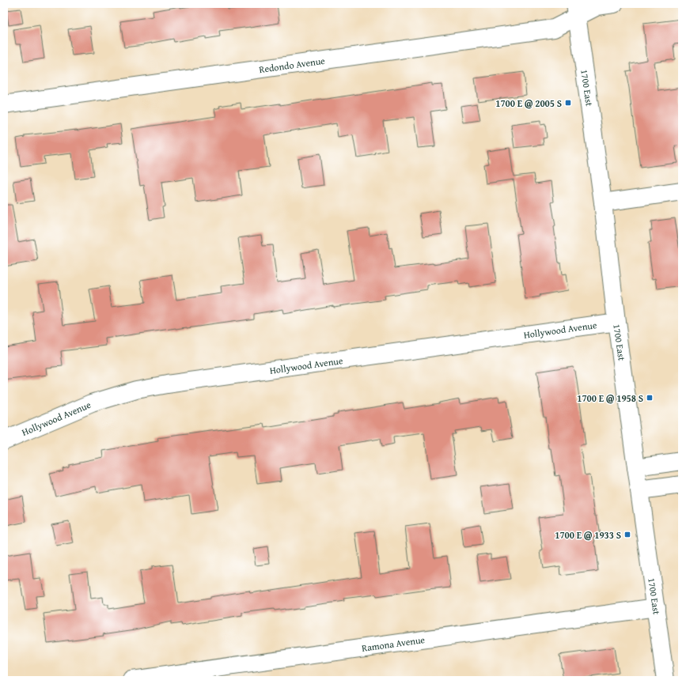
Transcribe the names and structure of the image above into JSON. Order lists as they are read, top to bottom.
{
  "streets": {
    "street": [
      "Redondo Avenue",
      "1700 East",
      "Hollywood Avenue",
      "Ramona Avenue"
    ]
  },
  "crossings": [
    ["Redondo Avenue", "1700 East"],
    ["1700 East", "Hollywood Avenue"],
    ["1700 East", "Ramona Avenue"]
  ],
  "places": {
    "transit": ["1700 E @ 2005 S", "1700 E @ 1958 S", "1700 E @ 1933 S"]
  }
}
